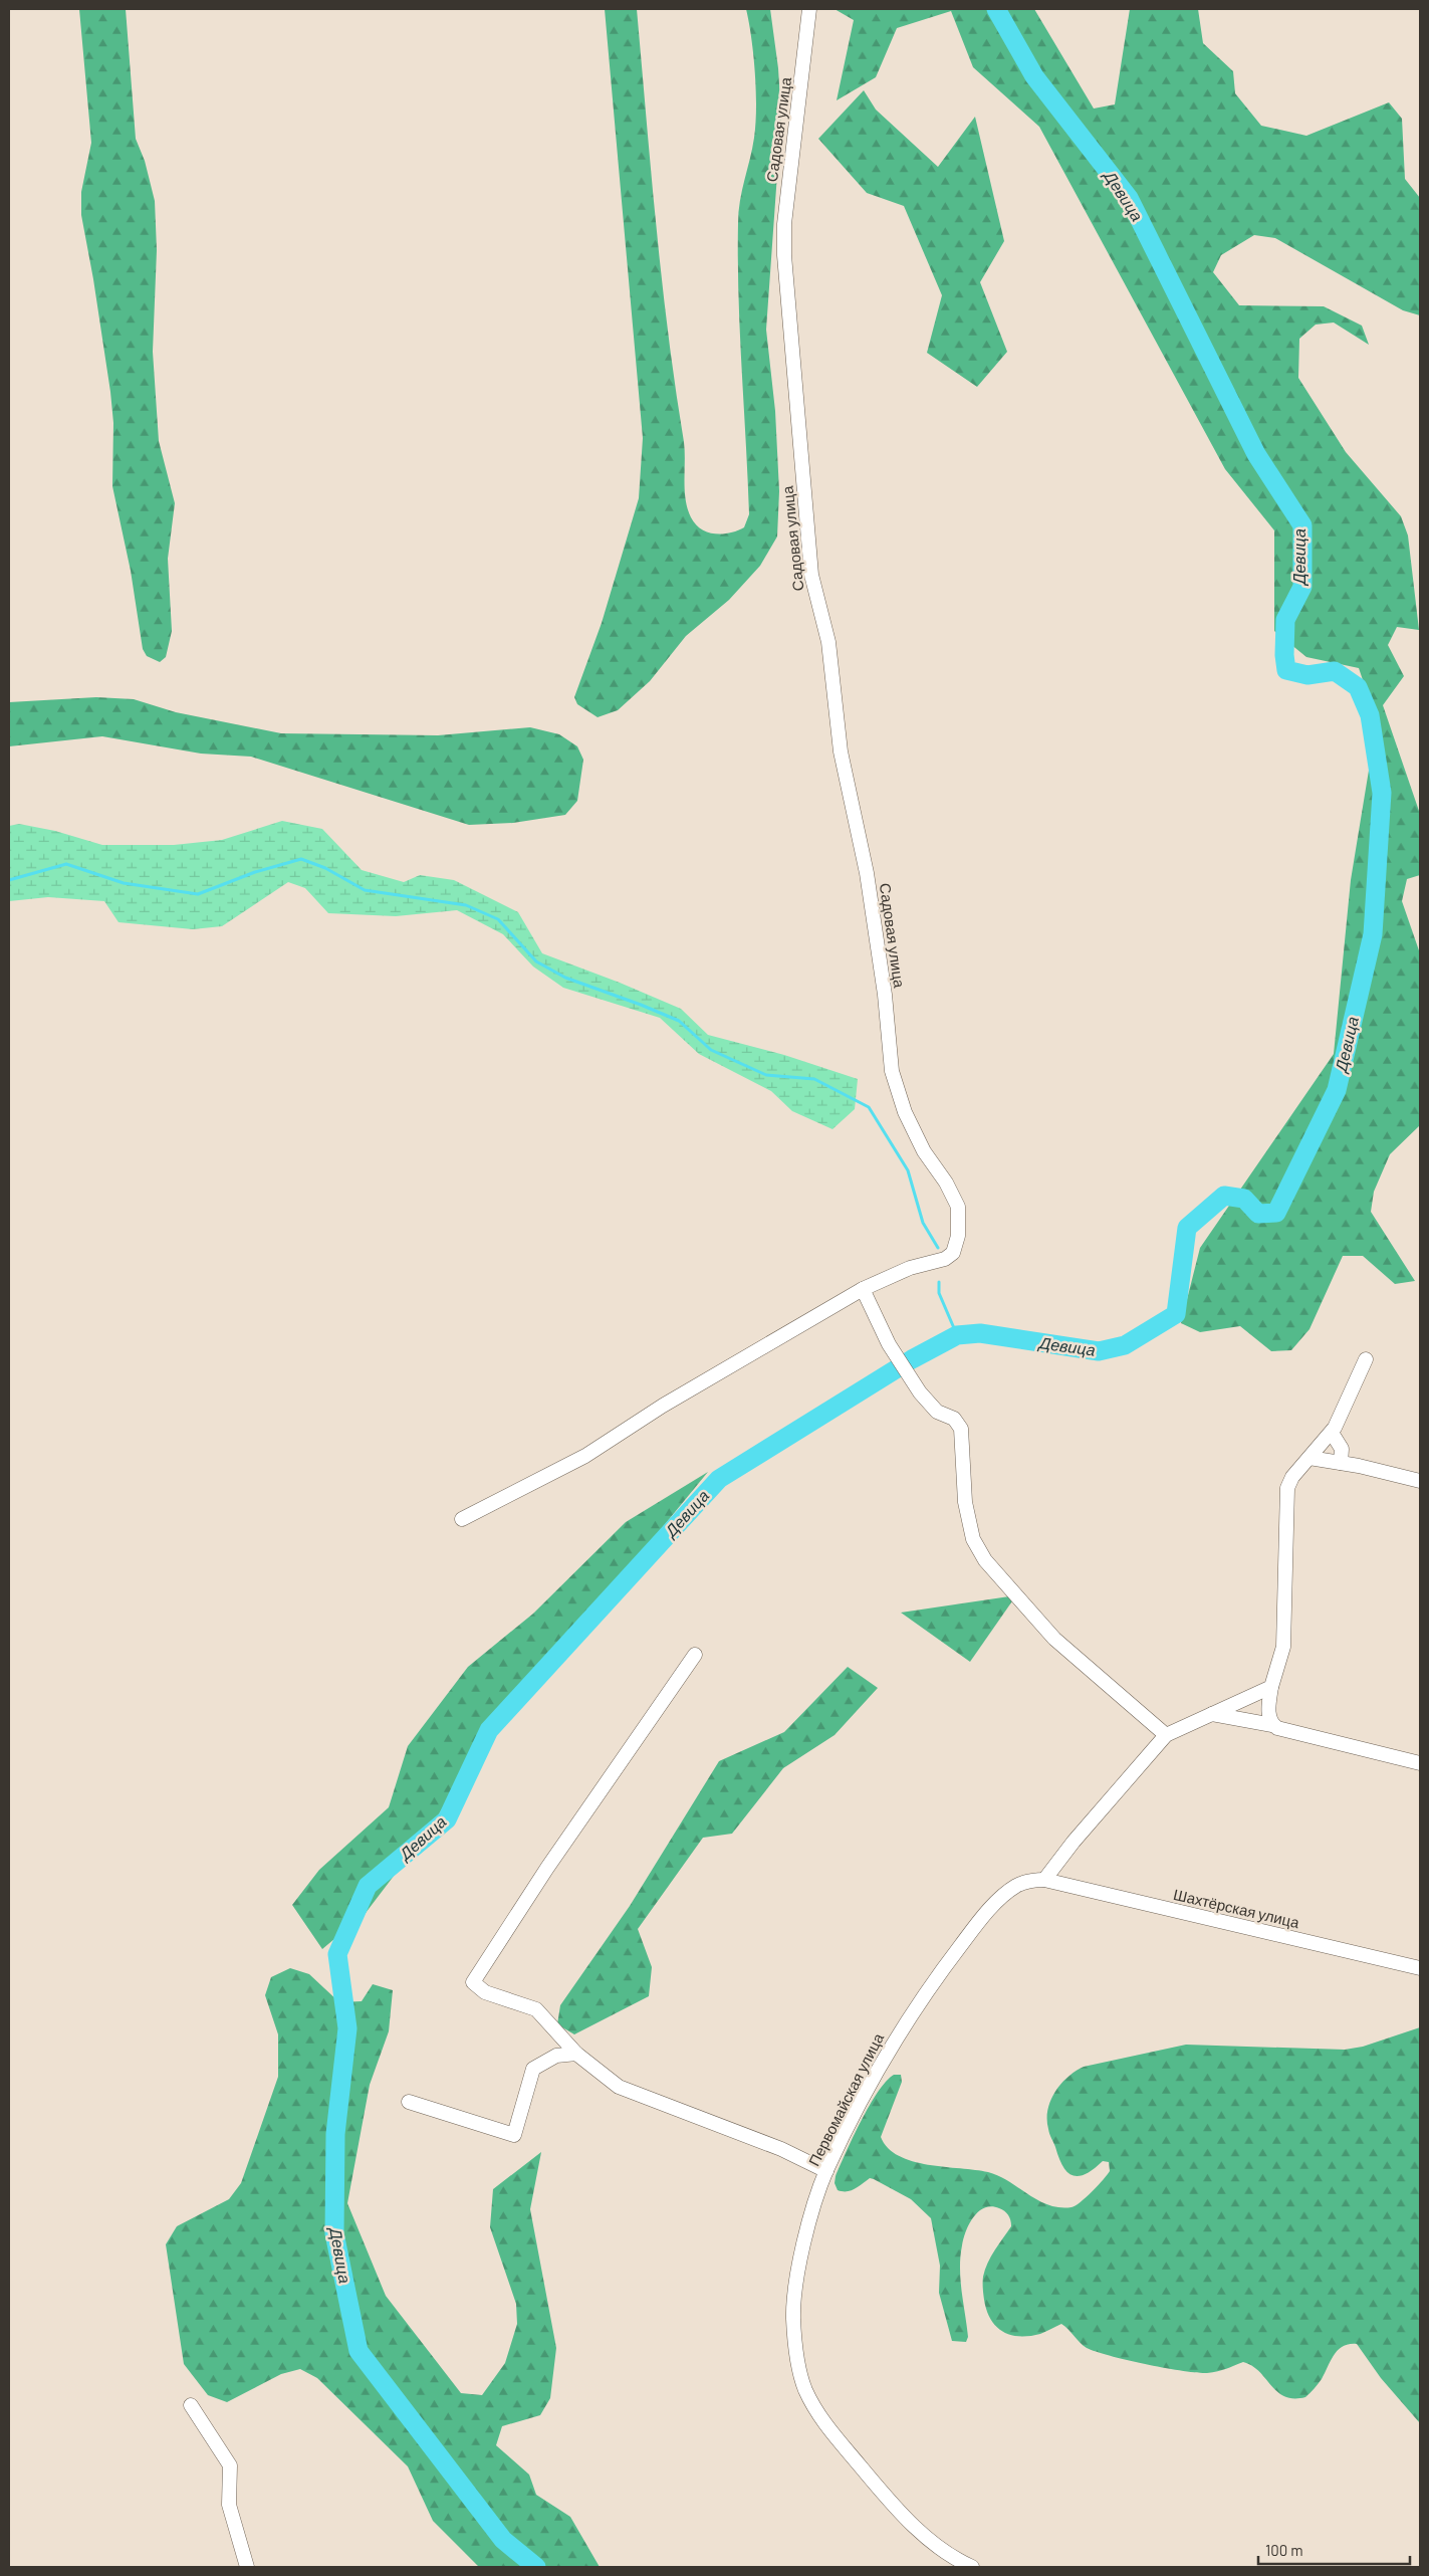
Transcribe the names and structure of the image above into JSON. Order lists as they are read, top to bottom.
{
  "streets": {
    "street": ["Садовая улица", "Шахтёрская улица", "Первомайская улица"]
  },
  "crossings": [
    ["Шахтёрская улица", "Первомайская улица"]
  ],
  "water": ["Девица"],
  "scale_bar": "100 m"
}
